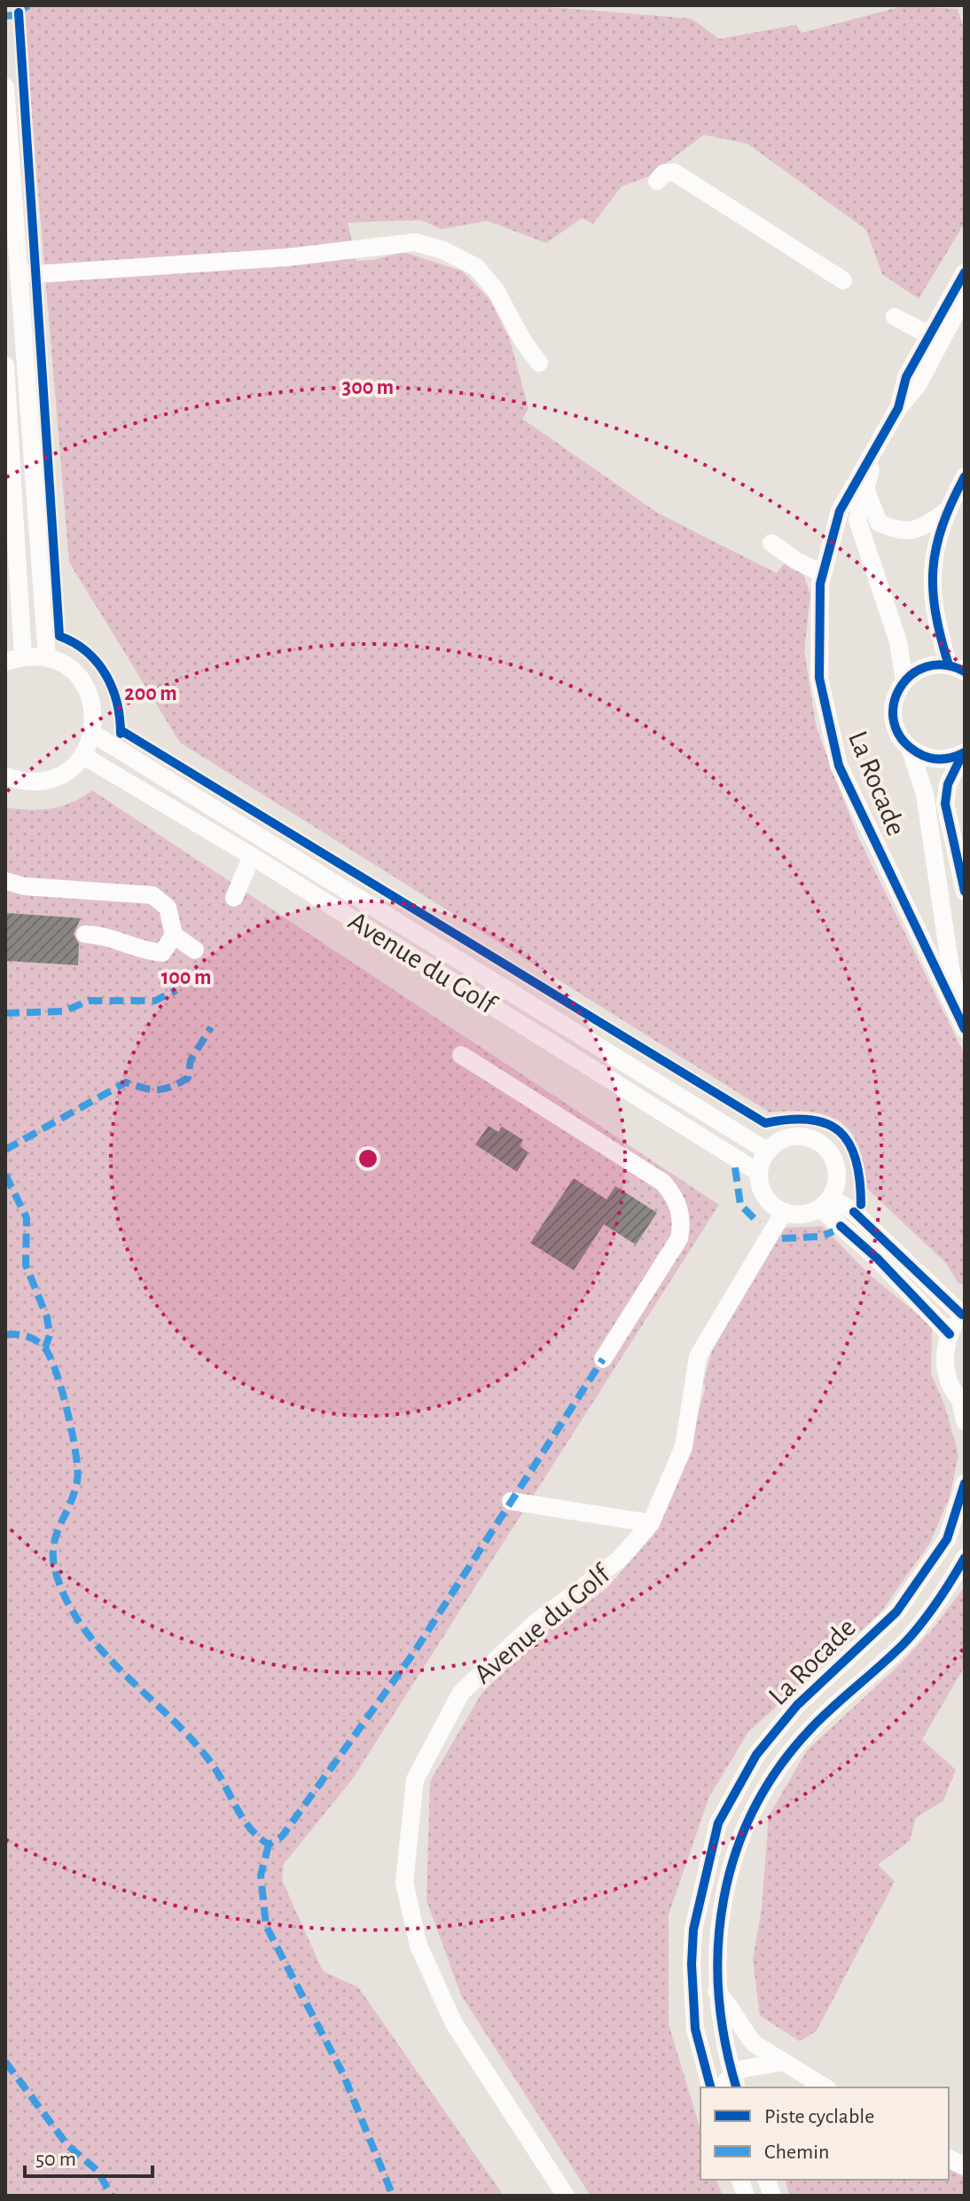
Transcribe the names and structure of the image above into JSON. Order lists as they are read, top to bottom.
{
  "streets": {
    "street": ["La Rocade", "Avenue du Golf"]
  },
  "legend": ["Piste cyclable", "Chemin"],
  "scale_bar": "50 m",
  "rings": ["300 m", "200 m", "100 m"]
}
